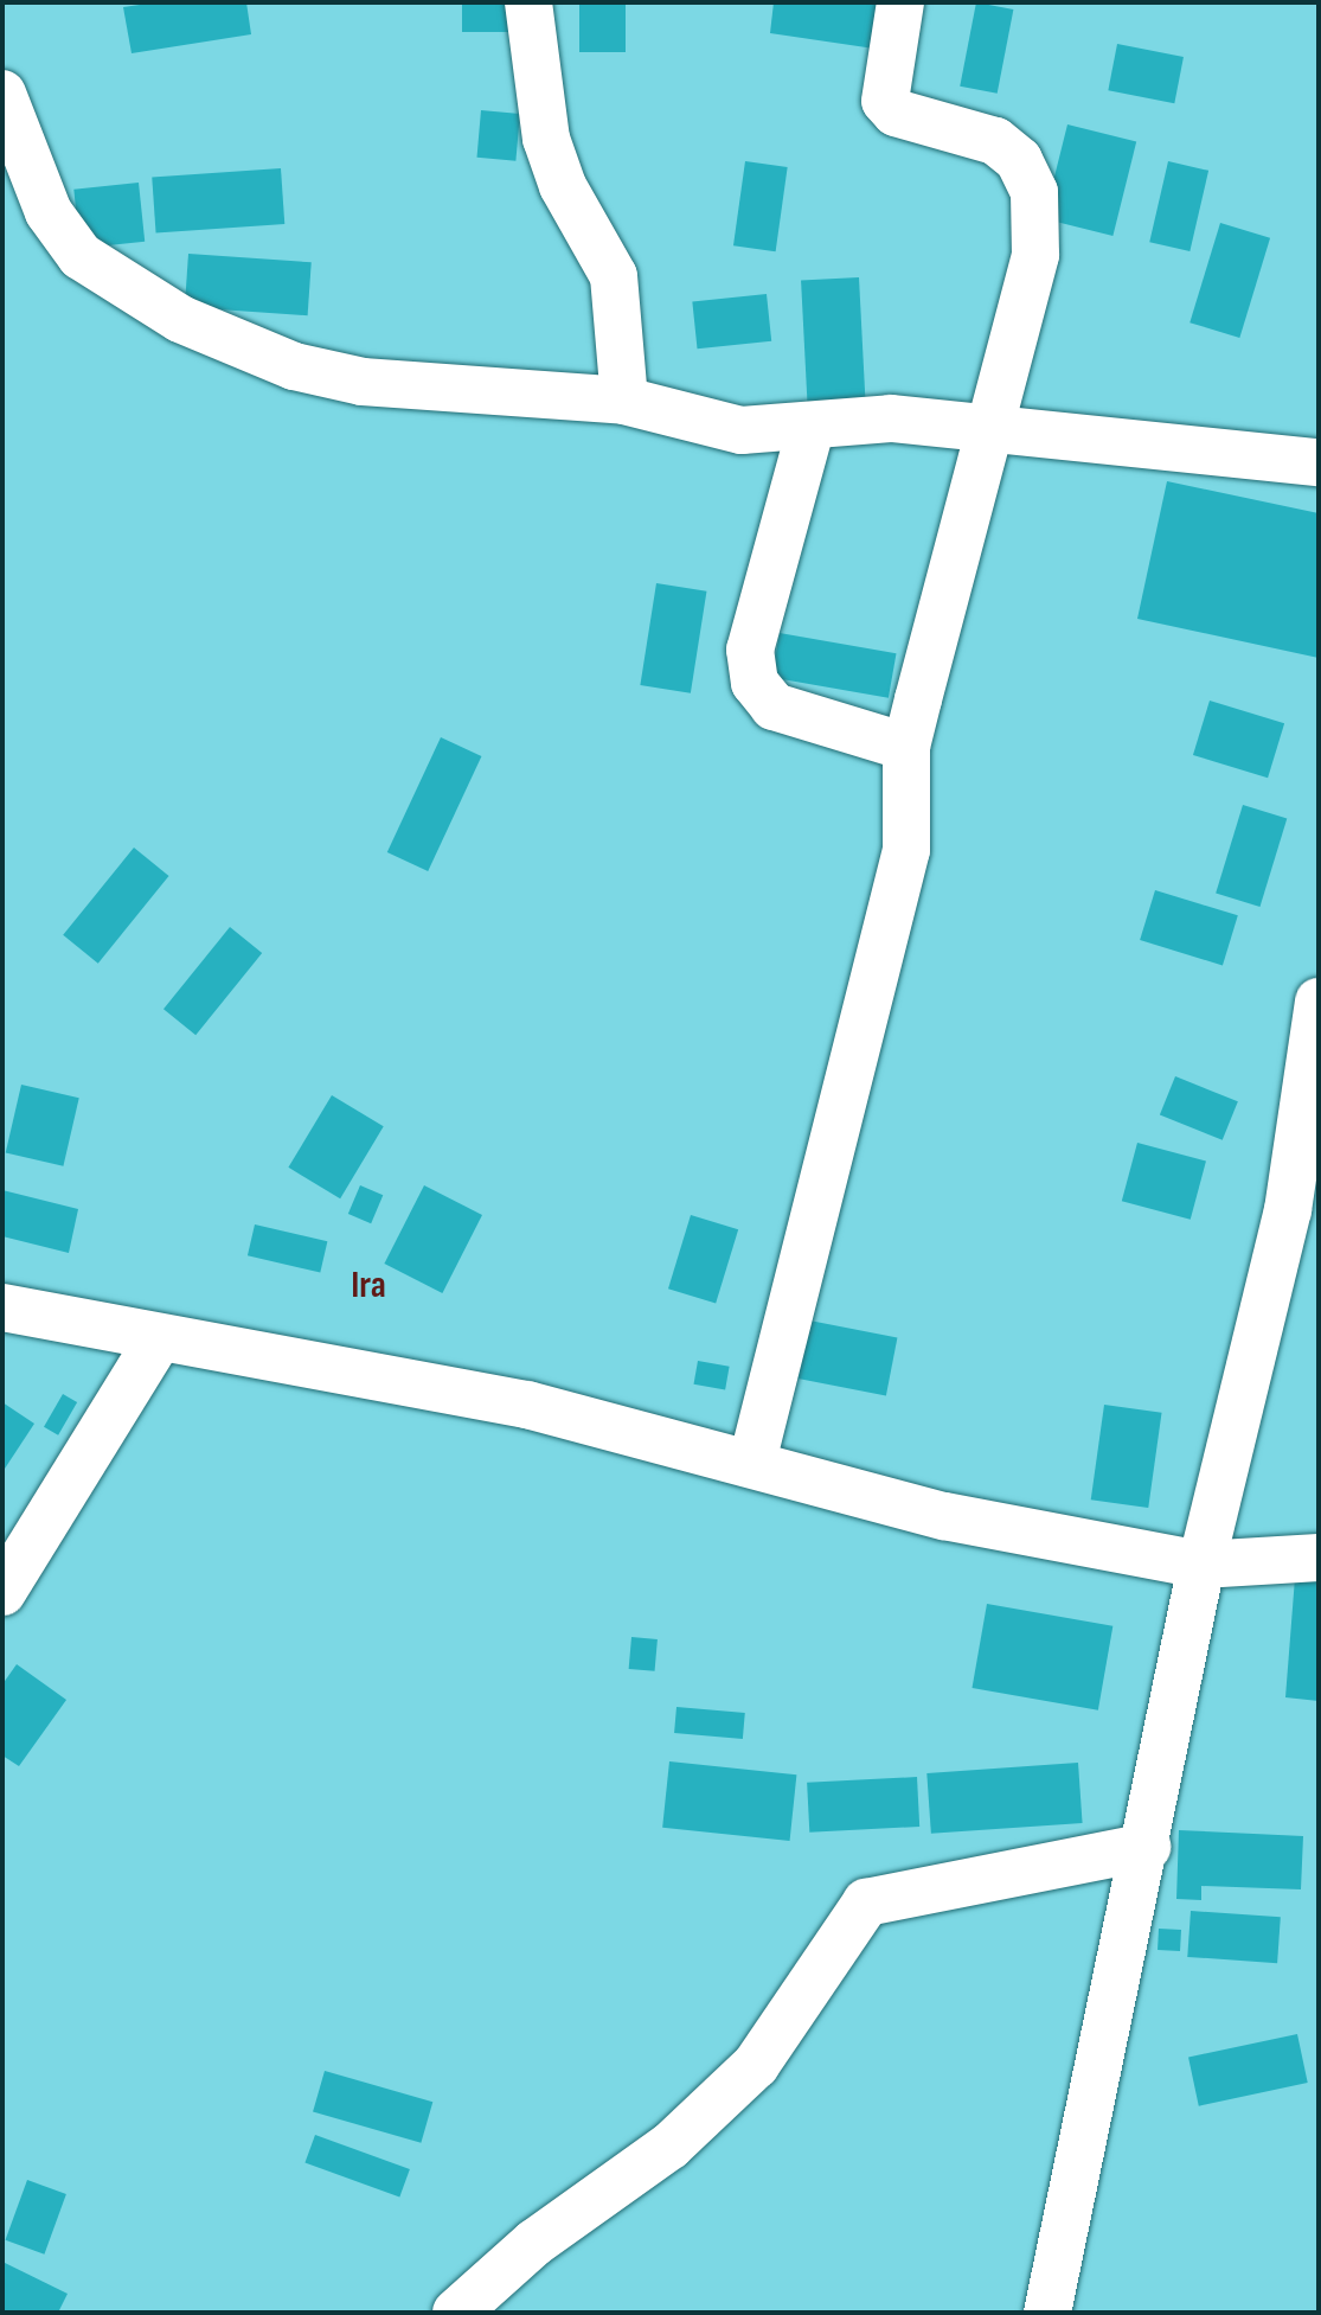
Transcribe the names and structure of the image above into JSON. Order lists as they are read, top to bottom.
{
  "districts": ["Ira"]
}
